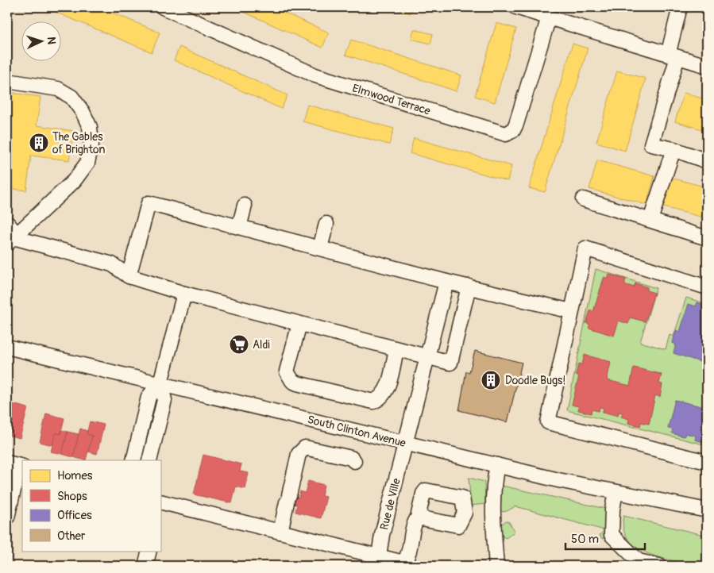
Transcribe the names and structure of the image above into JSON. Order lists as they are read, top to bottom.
{
  "streets": {
    "street": ["Elmwood Terrace", "South Clinton Avenue", "Rue de Ville"]
  },
  "crossings": [
    ["South Clinton Avenue", "Rue de Ville"]
  ],
  "places": {
    "building": ["The Gables of Brighton", "Doodle Bugs!"],
    "supermarket": ["Aldi"]
  },
  "legend": [
    "Homes",
    "Shops",
    "Offices",
    "Other"
  ],
  "scale_bar": "50 m",
  "north": "right"
}
